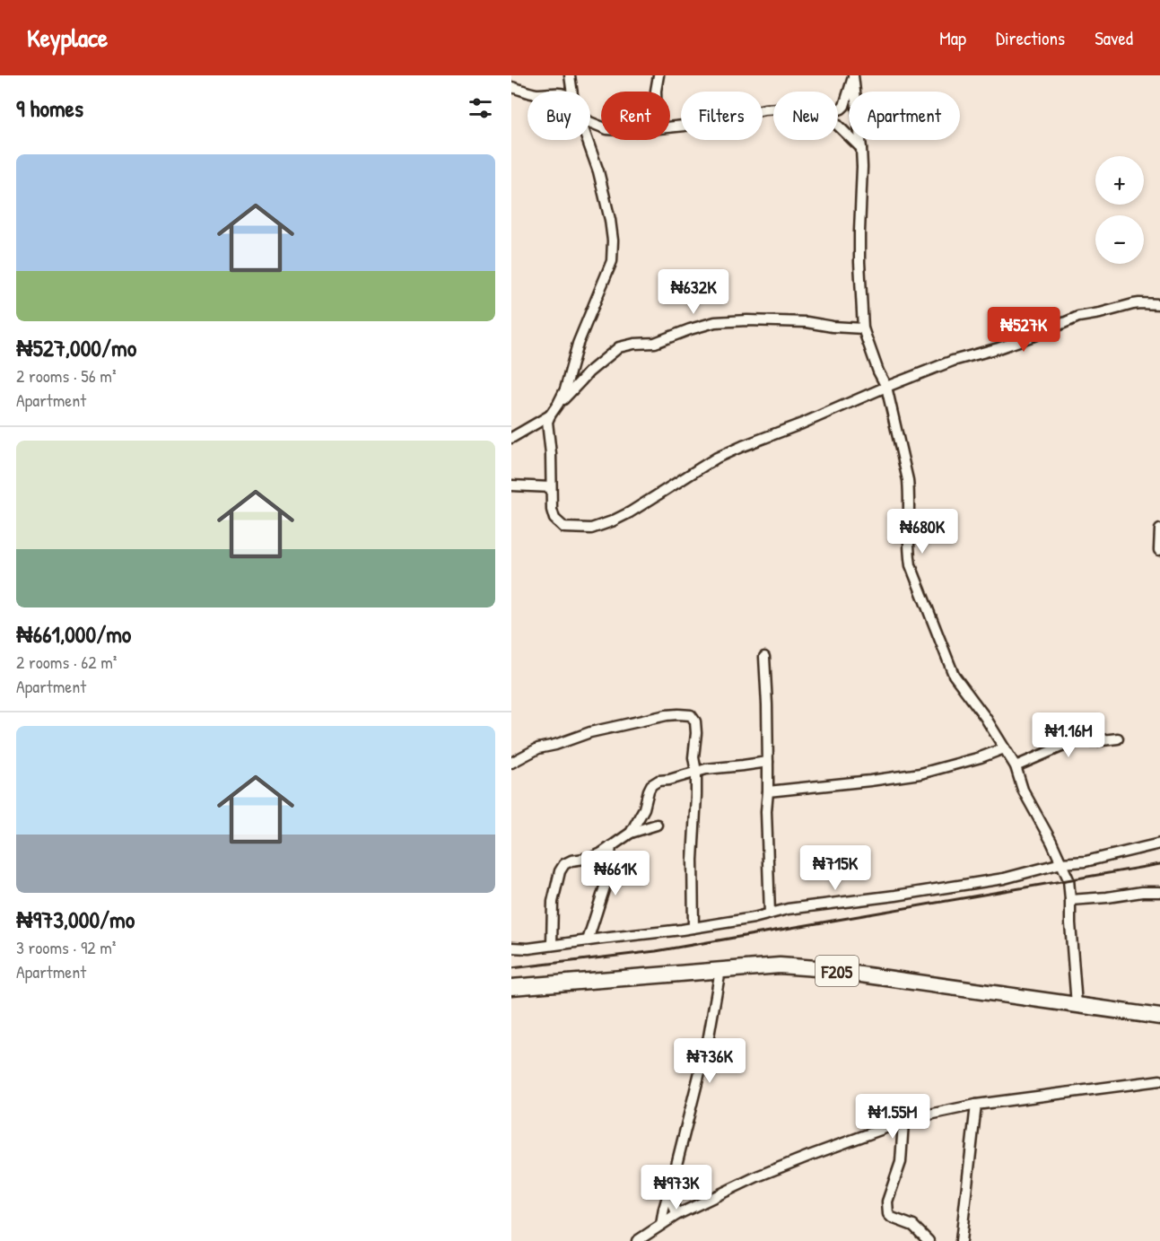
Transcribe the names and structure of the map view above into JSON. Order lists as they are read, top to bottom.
{
  "streets": {
    "main road": ["F205"]
  },
  "page": {
    "header": "Keyplace",
    "nav": ["Map", "Directions", "Saved"],
    "heading": "9 homes",
    "chip": [
      "Buy",
      "Rent",
      "Filters",
      "New",
      "Apartment"
    ],
    "list": [
      {
        "name": "₦527,000/mo",
        "note": "2 rooms · 56 m² · Apartment"
      },
      {
        "name": "₦661,000/mo",
        "note": "2 rooms · 62 m² · Apartment"
      },
      {
        "name": "₦973,000/mo",
        "note": "3 rooms · 92 m² · Apartment"
      }
    ],
    "map_buttons": ["+", "−"],
    "price": [
      "₦632K",
      "₦527K",
      "₦680K",
      "₦1.16M",
      "₦715K",
      "₦661K",
      "₦736K",
      "₦1.55M",
      "₦973K"
    ]
  }
}
